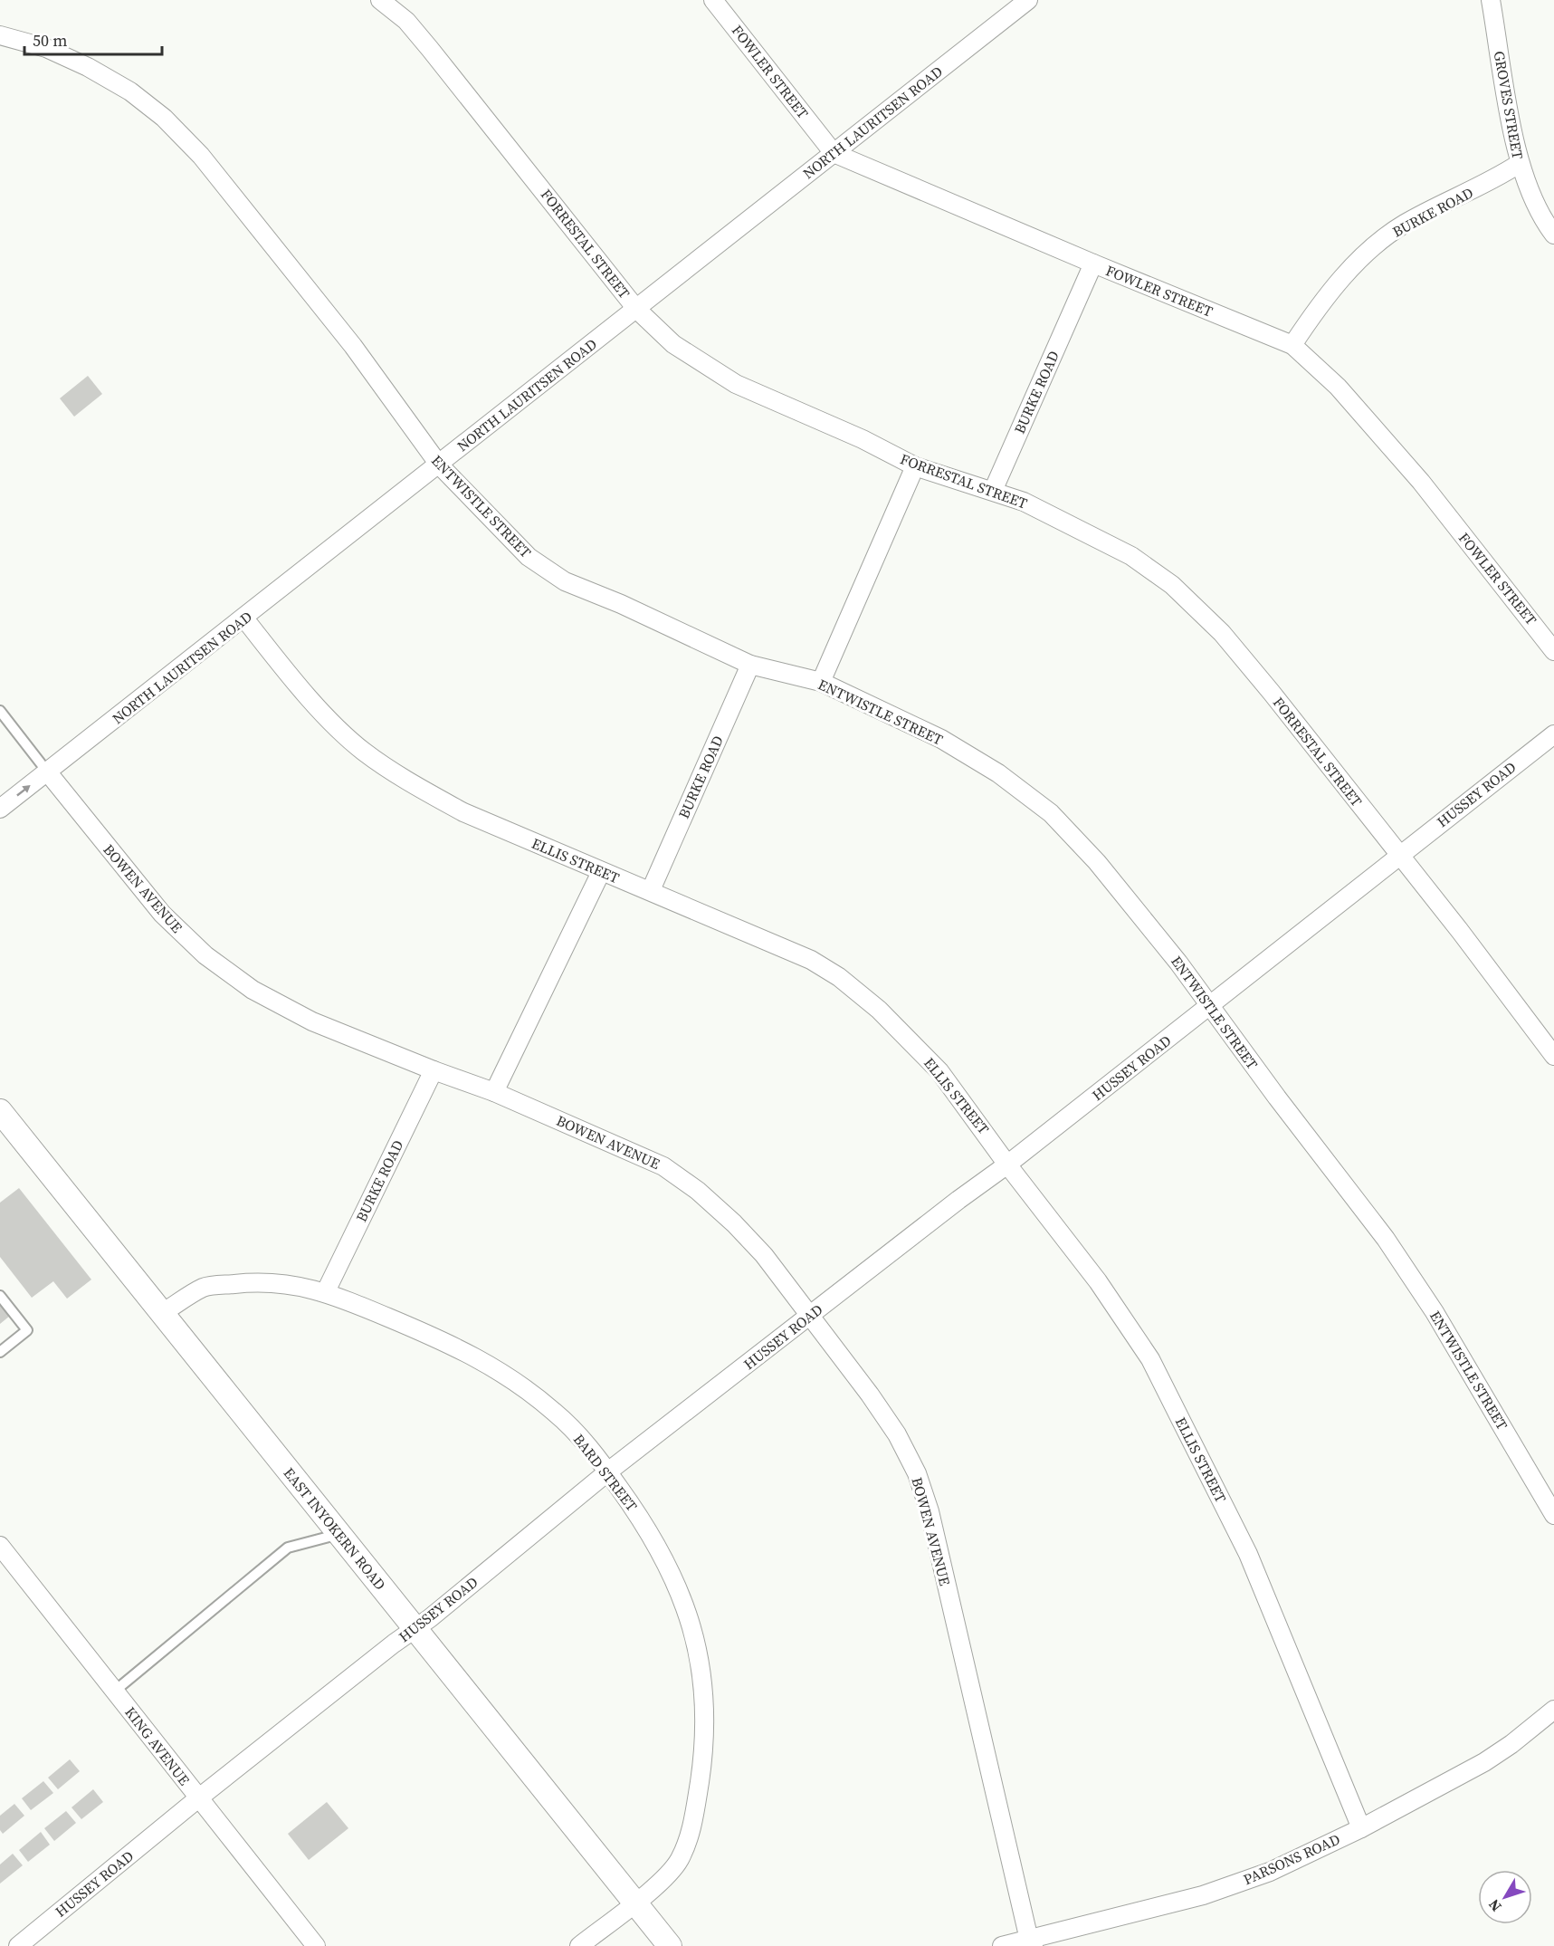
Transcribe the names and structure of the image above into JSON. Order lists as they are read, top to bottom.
{
  "streets": {
    "street": [
      "FOWLER STREET",
      "GROVES STREET",
      "NORTH LAURITSEN ROAD",
      "BURKE ROAD",
      "FORRESTAL STREET",
      "ENTWISTLE STREET",
      "HUSSEY ROAD",
      "ELLIS STREET",
      "BOWEN AVENUE",
      "BARD STREET",
      "EAST INYOKERN ROAD",
      "KING AVENUE",
      "PARSONS ROAD"
    ]
  },
  "crossings": [
    ["FOWLER STREET", "NORTH LAURITSEN ROAD"],
    ["FOWLER STREET", "BURKE ROAD"],
    ["GROVES STREET", "BURKE ROAD"],
    ["NORTH LAURITSEN ROAD", "FORRESTAL STREET"],
    ["NORTH LAURITSEN ROAD", "ENTWISTLE STREET"],
    ["NORTH LAURITSEN ROAD", "ELLIS STREET"],
    ["NORTH LAURITSEN ROAD", "BOWEN AVENUE"],
    ["BURKE ROAD", "FORRESTAL STREET"],
    ["BURKE ROAD", "ENTWISTLE STREET"],
    ["BURKE ROAD", "ELLIS STREET"],
    ["BURKE ROAD", "BOWEN AVENUE"],
    ["BURKE ROAD", "BARD STREET"],
    ["FORRESTAL STREET", "HUSSEY ROAD"],
    ["ENTWISTLE STREET", "HUSSEY ROAD"],
    ["HUSSEY ROAD", "ELLIS STREET"],
    ["HUSSEY ROAD", "BOWEN AVENUE"],
    ["HUSSEY ROAD", "BARD STREET"],
    ["HUSSEY ROAD", "EAST INYOKERN ROAD"],
    ["HUSSEY ROAD", "KING AVENUE"],
    ["ELLIS STREET", "PARSONS ROAD"],
    ["BOWEN AVENUE", "PARSONS ROAD"],
    ["BARD STREET", "EAST INYOKERN ROAD"]
  ],
  "scale_bar": "50 m",
  "north": "bottom left"
}
